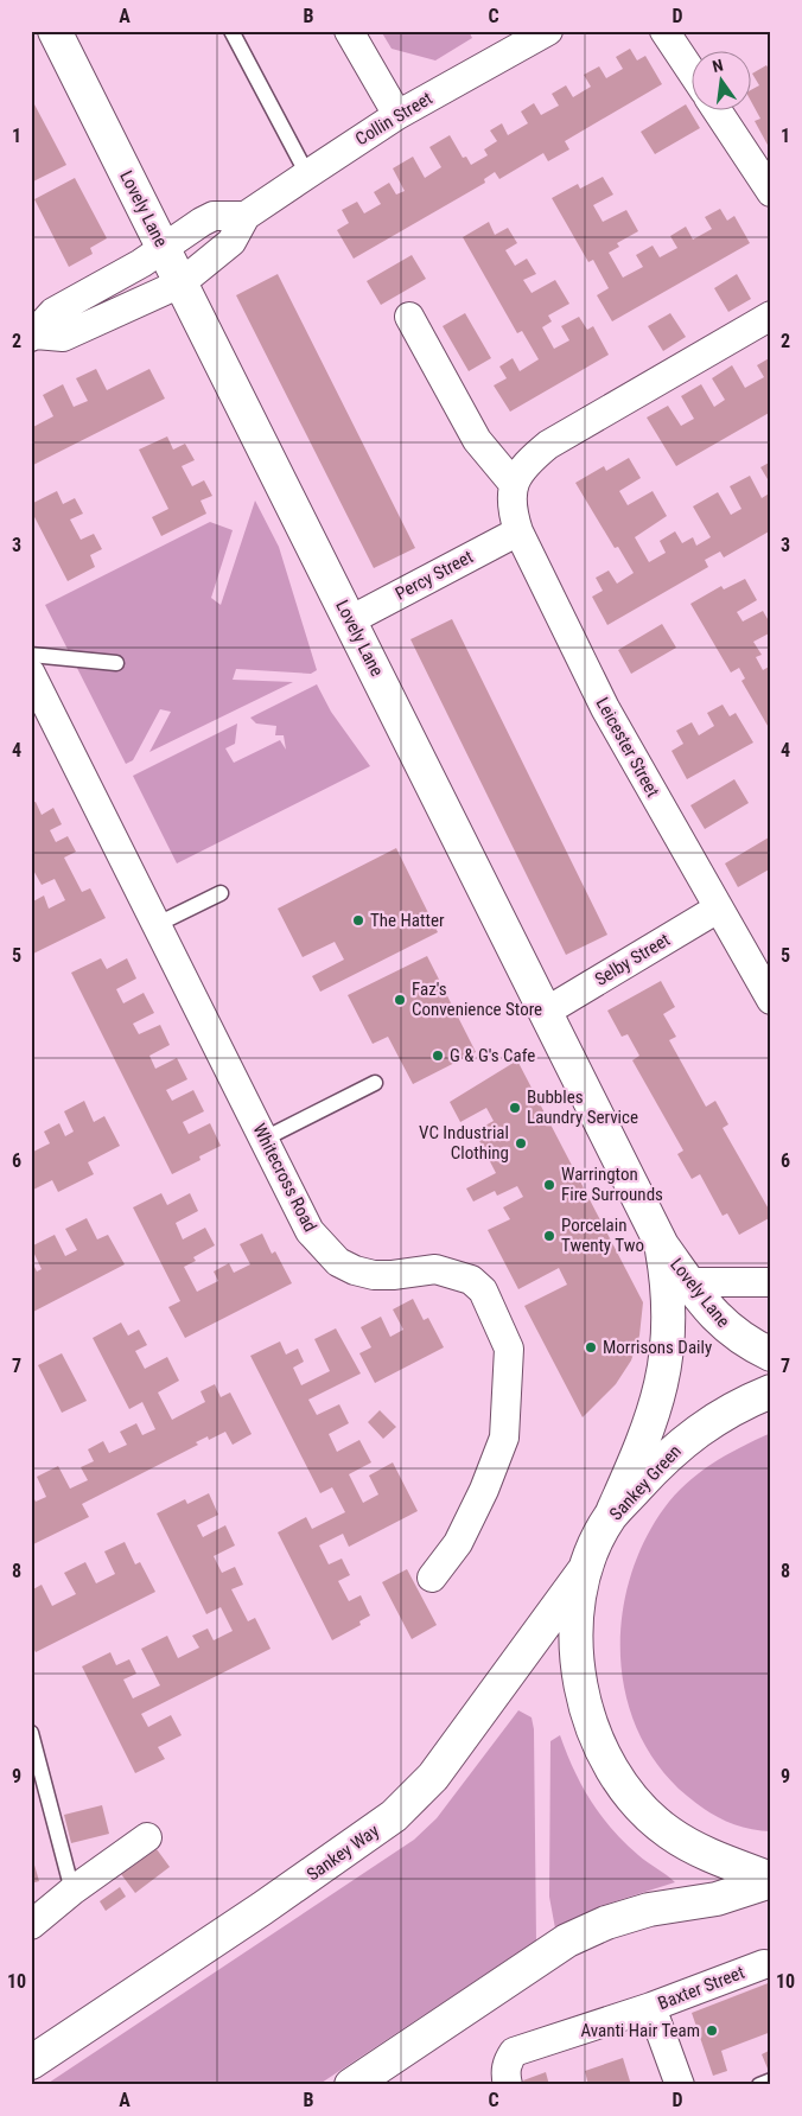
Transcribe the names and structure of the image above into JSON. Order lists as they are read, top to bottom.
{
  "streets": {
    "main road": ["Lovely Lane", "Sankey Green", "Sankey Way"],
    "street": [
      "Collin Street",
      "Percy Street",
      "Leicester Street",
      "Selby Street",
      "Whitecross Road",
      "Baxter Street"
    ]
  },
  "crossings": [
    ["Collin Street", "Lovely Lane"],
    ["Lovely Lane", "Percy Street"],
    ["Lovely Lane", "Selby Street"],
    ["Lovely Lane", "Sankey Green"],
    ["Percy Street", "Leicester Street"],
    ["Leicester Street", "Selby Street"],
    ["Sankey Green", "Sankey Way"]
  ],
  "places": [
    "The Hatter",
    "Faz's Convenience Store",
    "G & G's Cafe",
    "Bubbles Laundry Service",
    "VC Industrial Clothing",
    "Warrington Fire Surrounds",
    "Porcelain Twenty Two",
    "Morrisons Daily",
    "Avanti Hair Team"
  ],
  "north": "top",
  "grid": {
    "columns": [
      "A",
      "B",
      "C",
      "D"
    ],
    "rows": [
      "1",
      "2",
      "3",
      "4",
      "5",
      "6",
      "7",
      "8",
      "9",
      "10"
    ]
  }
}
